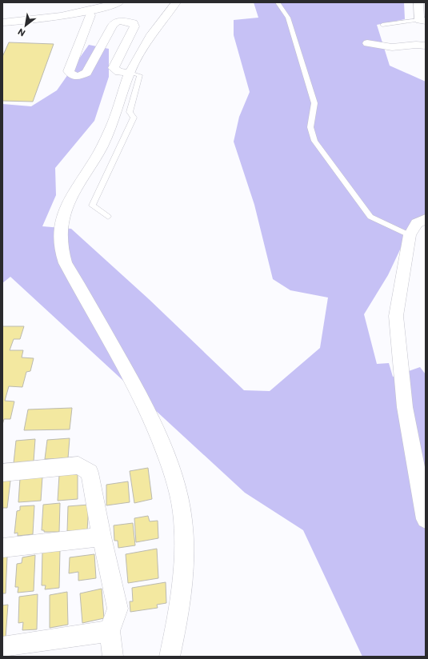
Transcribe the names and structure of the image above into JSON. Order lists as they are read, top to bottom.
{
  "north": "bottom left"
}
